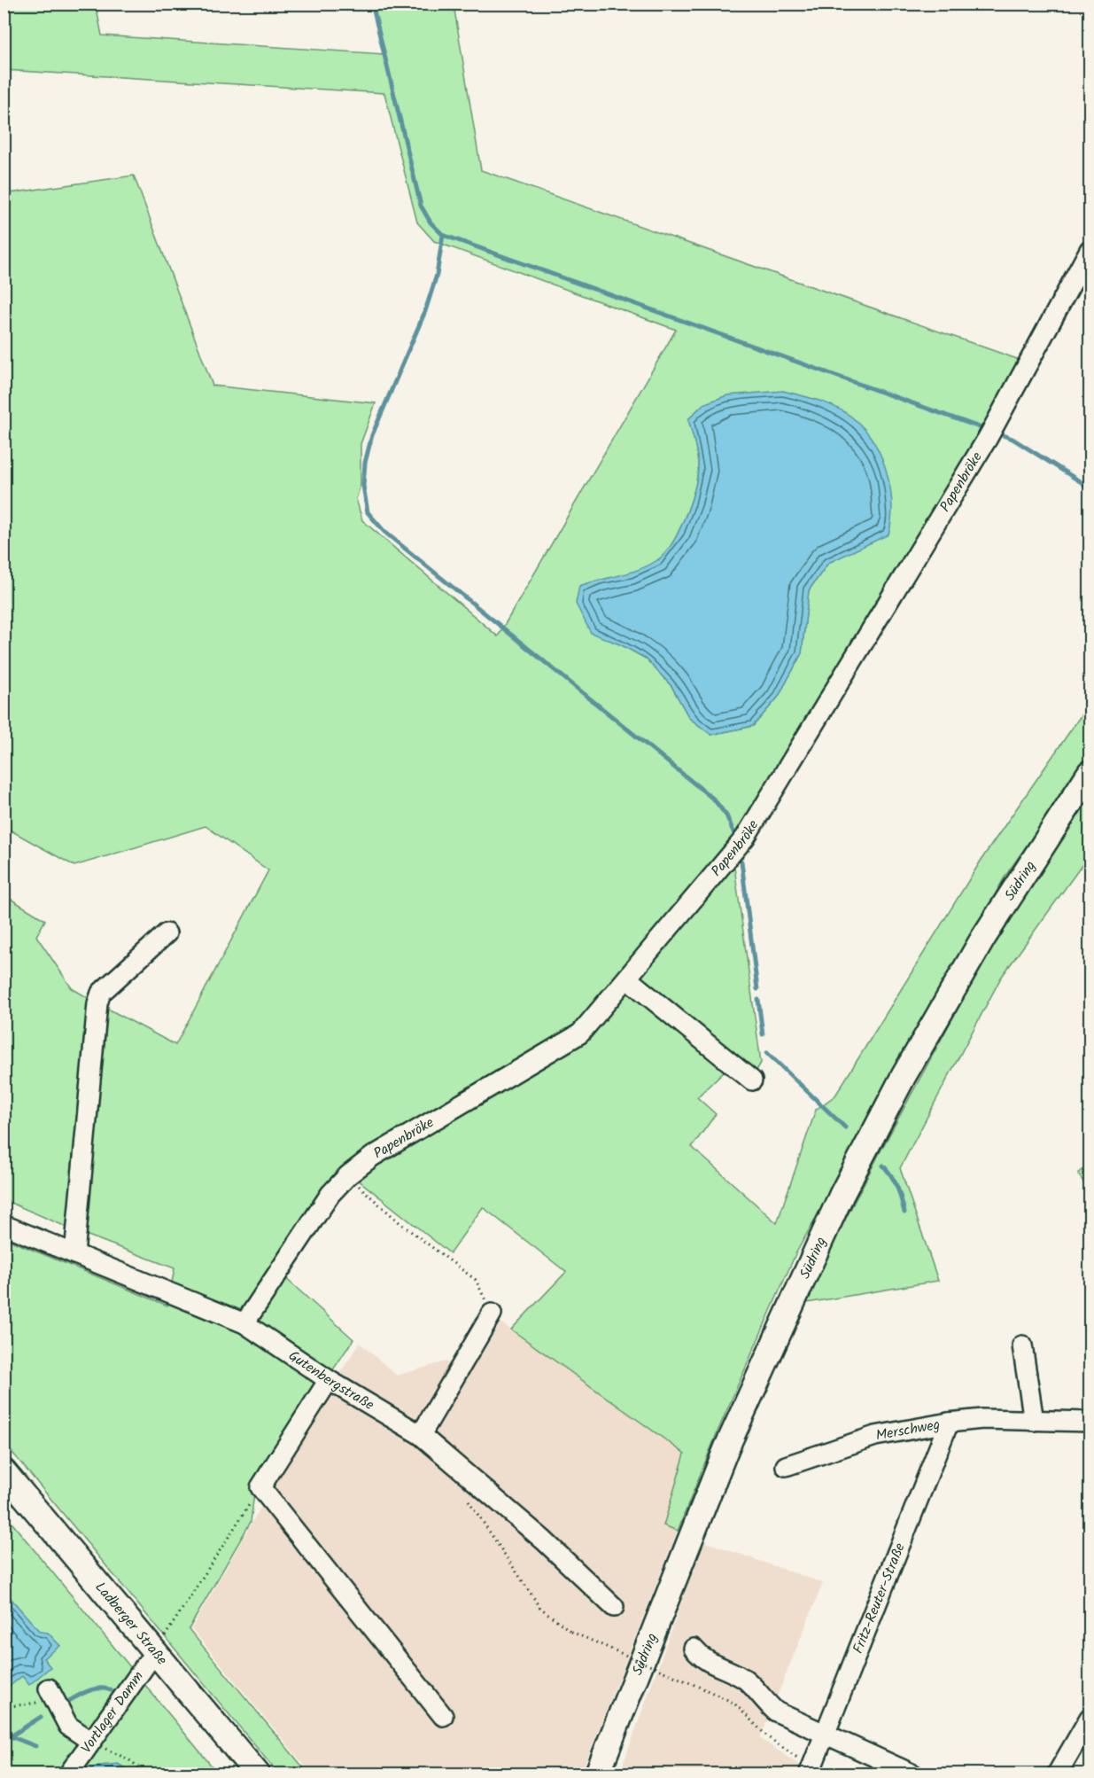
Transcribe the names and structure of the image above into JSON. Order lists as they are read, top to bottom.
{
  "streets": {
    "main road": ["Südring", "Ladberger Straße"],
    "street": [
      "Papenbröke",
      "Gutenbergstraße",
      "Merschweg",
      "Fritz-Reuter-Straße",
      "Vortlager Damm"
    ]
  },
  "crossings": [
    ["Papenbröke", "Gutenbergstraße"],
    ["Merschweg", "Fritz-Reuter-Straße"],
    ["Ladberger Straße", "Vortlager Damm"]
  ]
}
